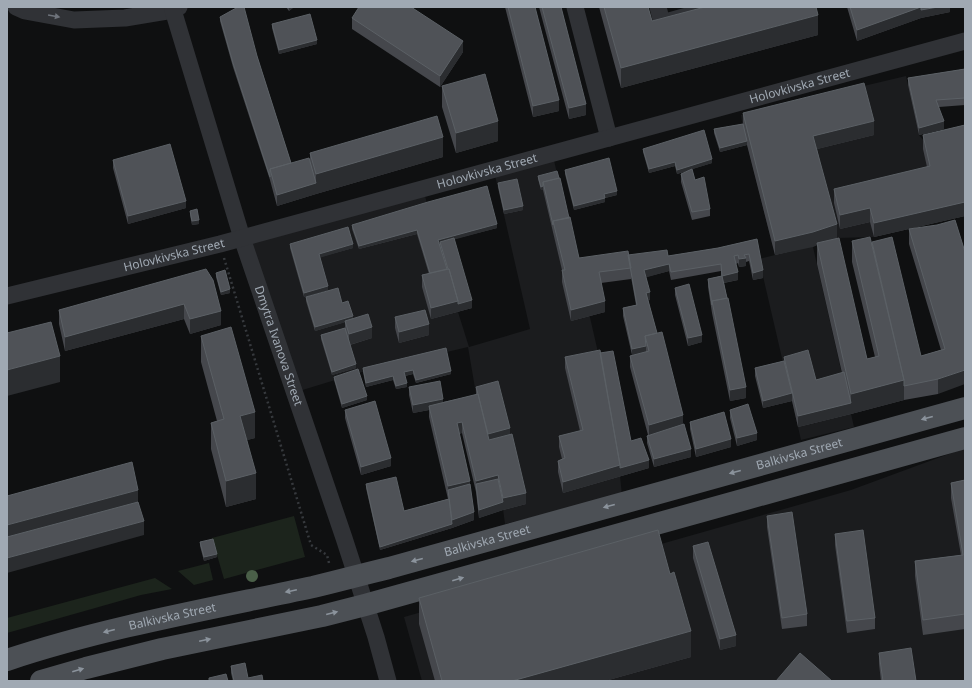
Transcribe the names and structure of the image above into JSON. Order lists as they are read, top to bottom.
{
  "streets": {
    "main road": ["Balkivska Street"],
    "street": ["Holovkivska Street", "Dmytra Ivanova Street"]
  },
  "crossings": [
    ["Holovkivska Street", "Dmytra Ivanova Street"],
    ["Dmytra Ivanova Street", "Balkivska Street"]
  ]
}
